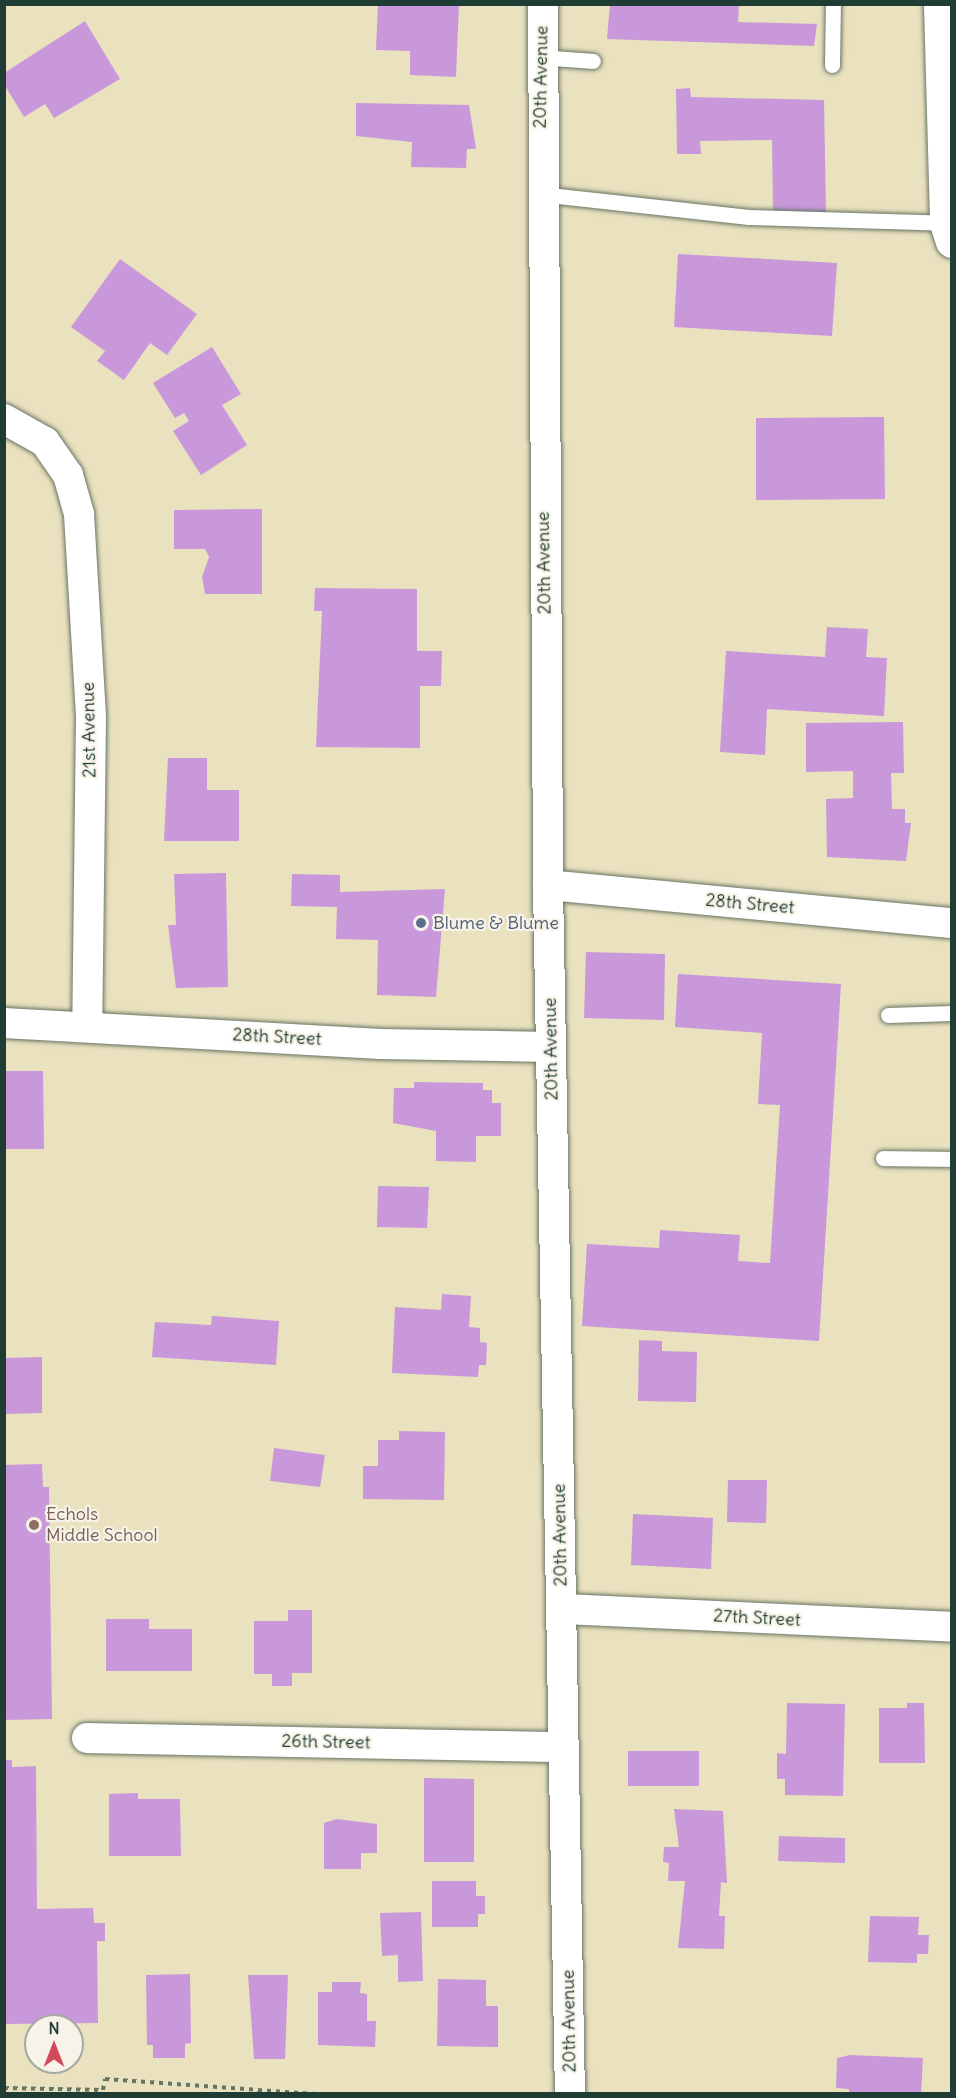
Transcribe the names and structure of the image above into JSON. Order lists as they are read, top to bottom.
{
  "streets": {
    "street": [
      "20th Avenue",
      "21st Avenue",
      "28th Street",
      "27th Street",
      "26th Street"
    ]
  },
  "crossings": [
    ["20th Avenue", "28th Street"],
    ["20th Avenue", "27th Street"],
    ["20th Avenue", "26th Street"],
    ["21st Avenue", "28th Street"]
  ],
  "places": ["Blume & Blume", "Echols Middle School"],
  "north": "top"
}
